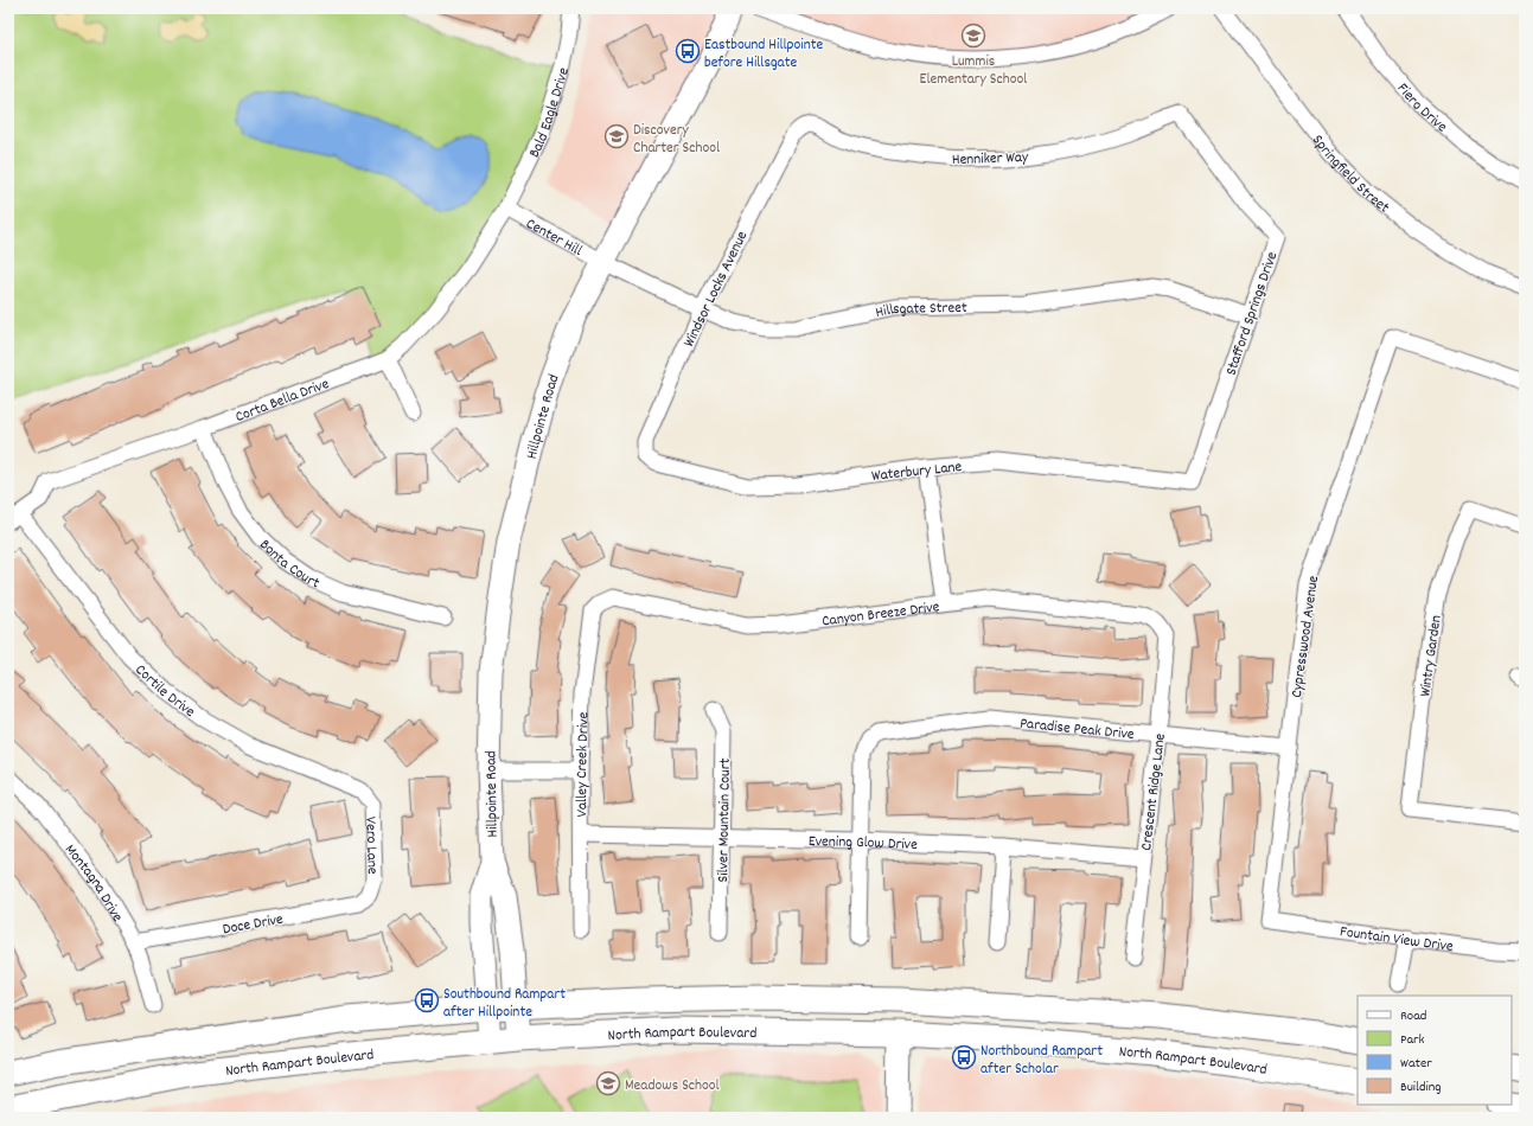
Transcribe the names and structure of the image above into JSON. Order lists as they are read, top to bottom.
{
  "streets": {
    "main road": ["North Rampart Boulevard"],
    "street": [
      "Fiero Drive",
      "Bald Eagle Drive",
      "Henniker Way",
      "Springfield Street",
      "Center Hill",
      "Windsor Locks Avenue",
      "Hillsgate Street",
      "Stafford Springs Drive",
      "Corta Bella Drive",
      "Hillpointe Road",
      "Waterbury Lane",
      "Bonta Court",
      "Canyon Breeze Drive",
      "Cypresswood Avenue",
      "Wintry Garden",
      "Cortile Drive",
      "Paradise Peak Drive",
      "Valley Creek Drive",
      "Crescent Ridge Lane",
      "Silver Mountain Court",
      "Evening Glow Drive",
      "Vero Lane",
      "Montagna Drive",
      "Doce Drive",
      "Fountain View Drive"
    ]
  },
  "crossings": [
    ["Bald Eagle Drive", "Center Hill"],
    ["Bald Eagle Drive", "Corta Bella Drive"],
    ["Henniker Way", "Windsor Locks Avenue"],
    ["Henniker Way", "Stafford Springs Drive"],
    ["Center Hill", "Hillsgate Street"],
    ["Center Hill", "Corta Bella Drive"],
    ["Center Hill", "Hillpointe Road"],
    ["Windsor Locks Avenue", "Hillsgate Street"],
    ["Windsor Locks Avenue", "Waterbury Lane"],
    ["Hillsgate Street", "Stafford Springs Drive"],
    ["Hillsgate Street", "Hillpointe Road"],
    ["Stafford Springs Drive", "Waterbury Lane"],
    ["Corta Bella Drive", "Bonta Court"],
    ["Corta Bella Drive", "Cortile Drive"],
    ["Hillpointe Road", "North Rampart Boulevard"],
    ["Canyon Breeze Drive", "Valley Creek Drive"],
    ["Canyon Breeze Drive", "Crescent Ridge Lane"],
    ["Cypresswood Avenue", "Paradise Peak Drive"],
    ["Cypresswood Avenue", "Fountain View Drive"],
    ["Cortile Drive", "Vero Lane"],
    ["Paradise Peak Drive", "Crescent Ridge Lane"],
    ["Paradise Peak Drive", "Evening Glow Drive"],
    ["Valley Creek Drive", "Evening Glow Drive"],
    ["Crescent Ridge Lane", "Evening Glow Drive"],
    ["Silver Mountain Court", "Evening Glow Drive"],
    ["Vero Lane", "Doce Drive"],
    ["Montagna Drive", "Doce Drive"]
  ],
  "places": {
    "school or university": ["Lummis Elementary School", "Discovery Charter School", "Meadows School"],
    "bus stop": ["Eastbound Hillpointe before Hillsgate", "Southbound Rampart after Hillpointe", "Northbound Rampart after Scholar"]
  },
  "legend": [
    "Road",
    "Park",
    "Water",
    "Building"
  ]
}
